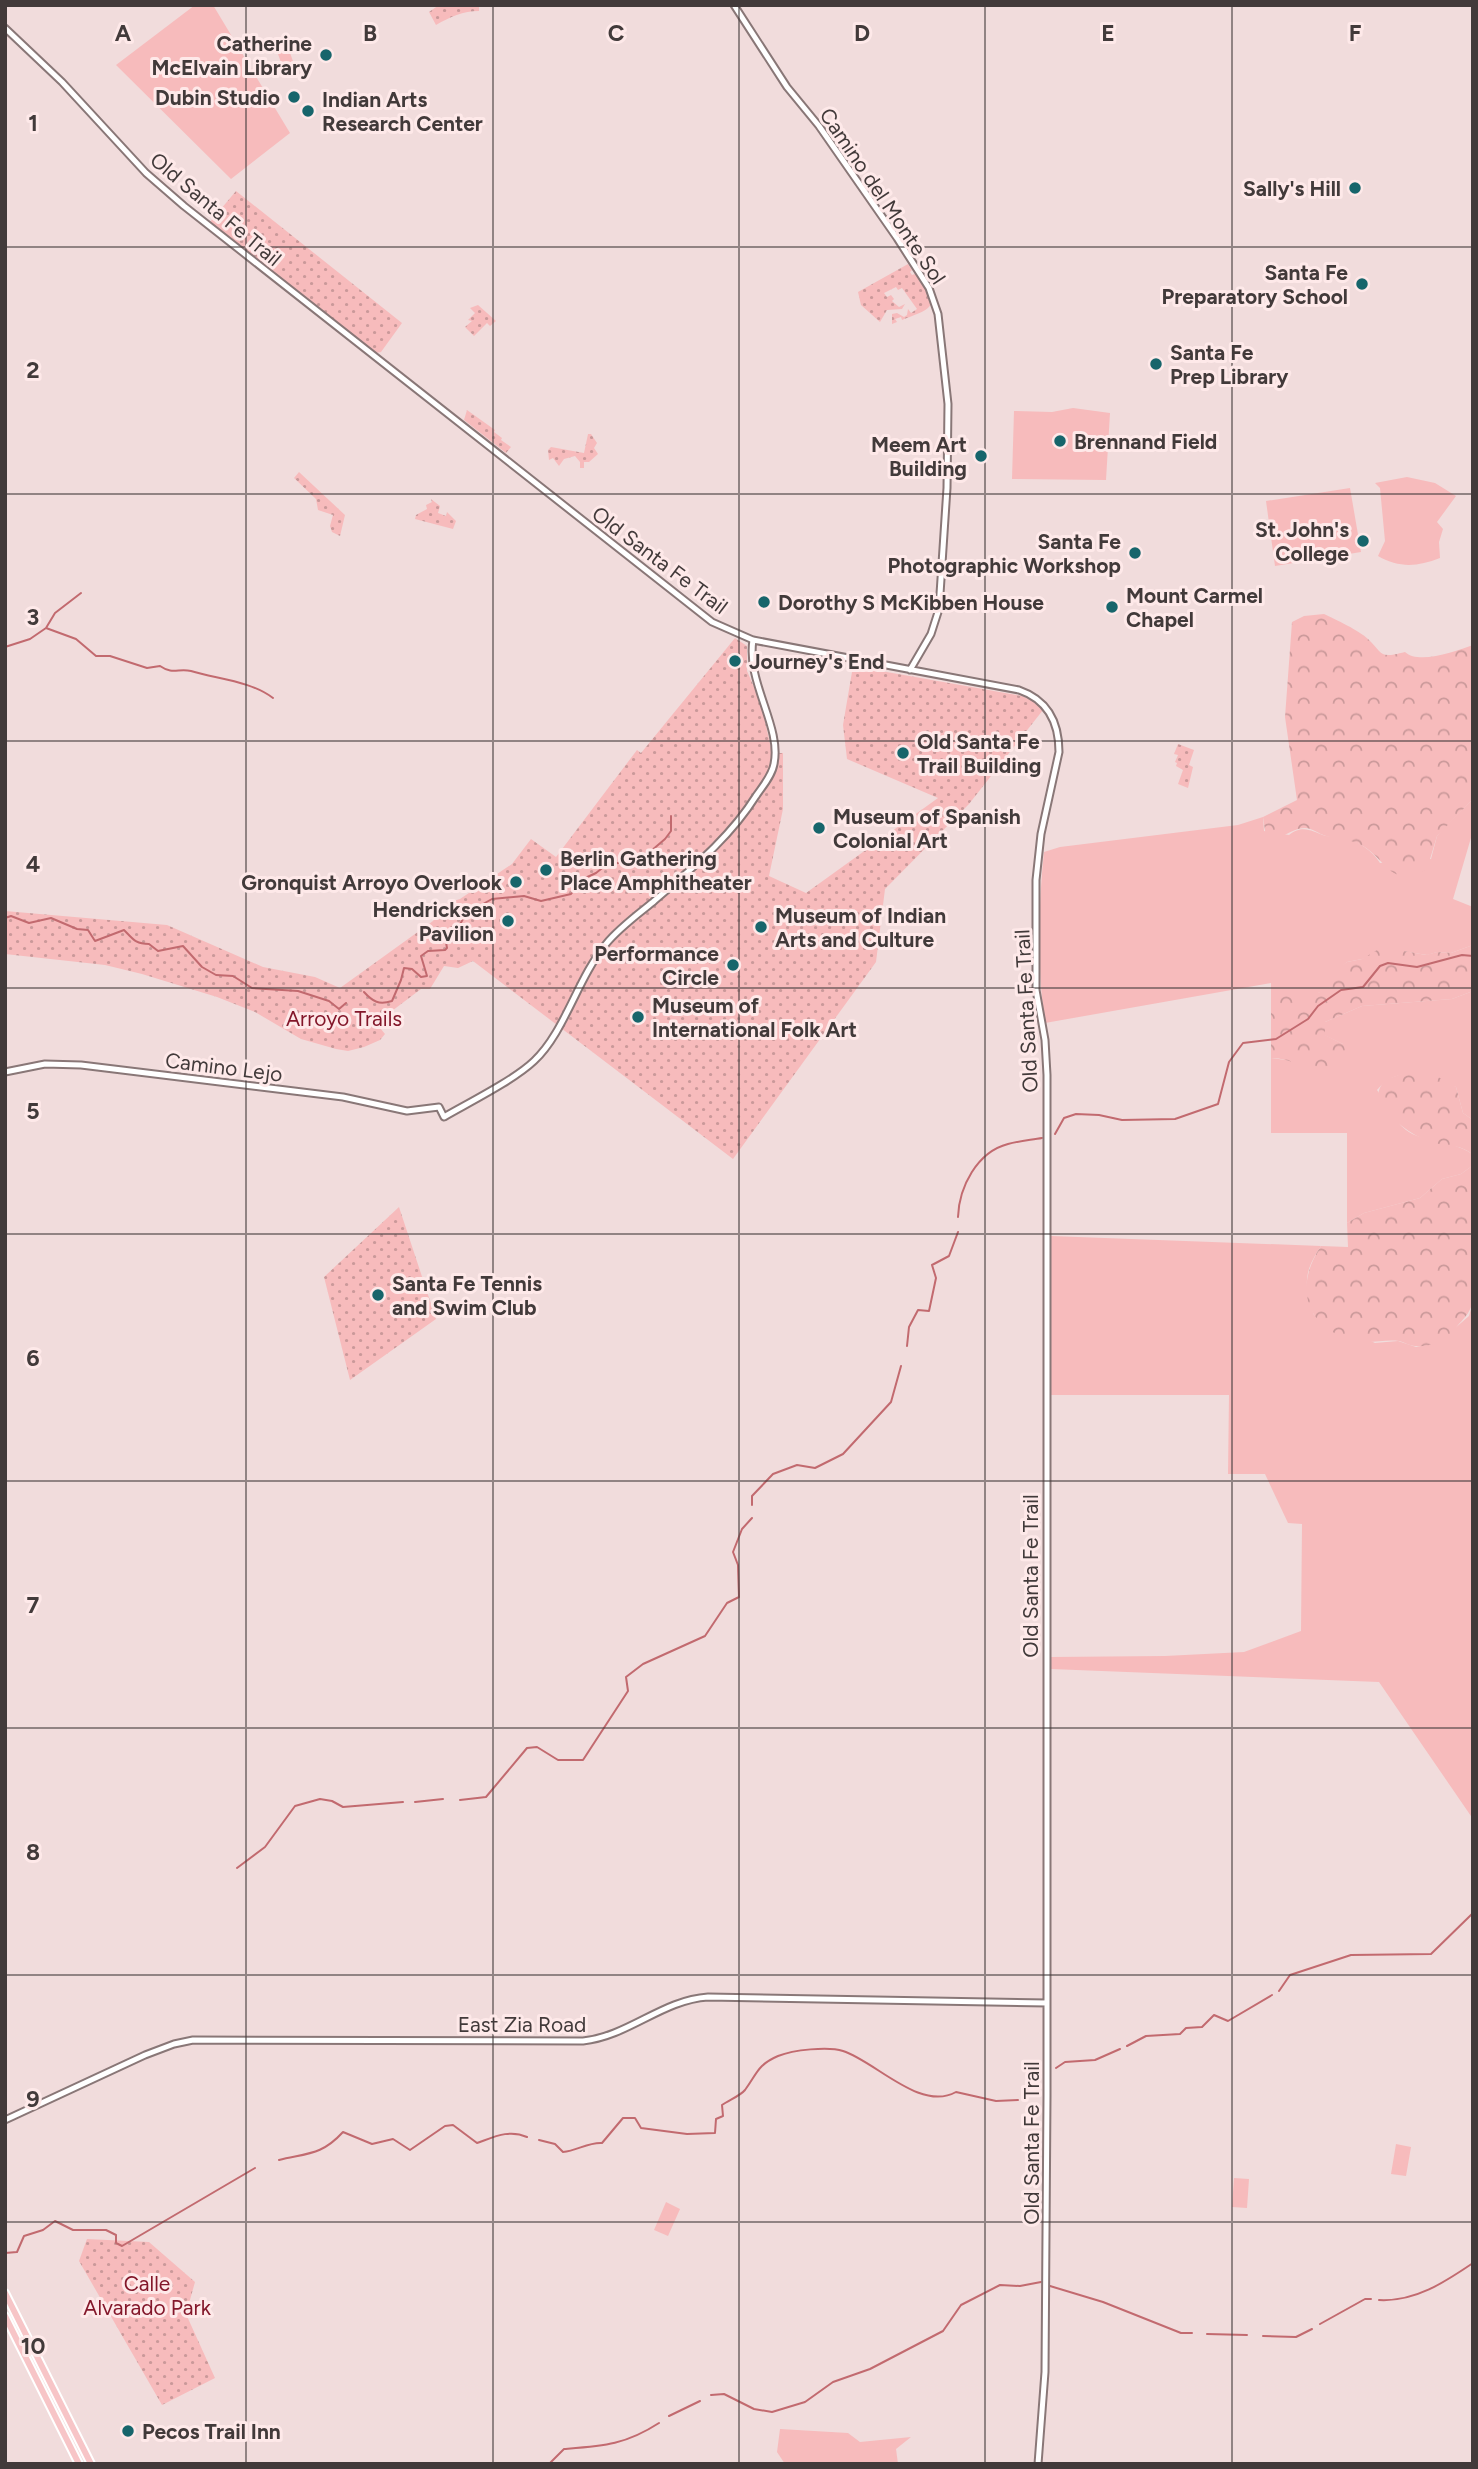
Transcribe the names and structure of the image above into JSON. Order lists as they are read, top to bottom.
{
  "streets": {
    "street": [
      "Camino del Monte Sol",
      "Old Santa Fe Trail",
      "Camino Lejo",
      "East Zia Road"
    ]
  },
  "crossings": [
    ["Camino del Monte Sol", "Old Santa Fe Trail"],
    ["Old Santa Fe Trail", "Camino Lejo"],
    ["Old Santa Fe Trail", "East Zia Road"]
  ],
  "parks": ["Arroyo Trails", "Calle Alvarado Park"],
  "places": [
    "Catherine McElvain Library",
    "Dubin Studio",
    "Indian Arts Research Center",
    "Sally's Hill",
    "Santa Fe Preparatory School",
    "Santa Fe Prep Library",
    "Brennand Field",
    "Meem Art Building",
    "St. John's College",
    "Santa Fe Photographic Workshop",
    "Dorothy S McKibben House",
    "Mount Carmel Chapel",
    "Journey's End",
    "Old Santa Fe Trail Building",
    "Museum of Spanish Colonial Art",
    "Berlin Gathering Place Amphitheater",
    "Gronquist Arroyo Overlook",
    "Hendricksen Pavilion",
    "Museum of Indian Arts and Culture",
    "Performance Circle",
    "Museum of International Folk Art",
    "Santa Fe Tennis and Swim Club",
    "Pecos Trail Inn"
  ],
  "grid": {
    "columns": [
      "A",
      "B",
      "C",
      "D",
      "E",
      "F"
    ],
    "rows": [
      "1",
      "2",
      "3",
      "4",
      "5",
      "6",
      "7",
      "8",
      "9",
      "10"
    ]
  }
}
